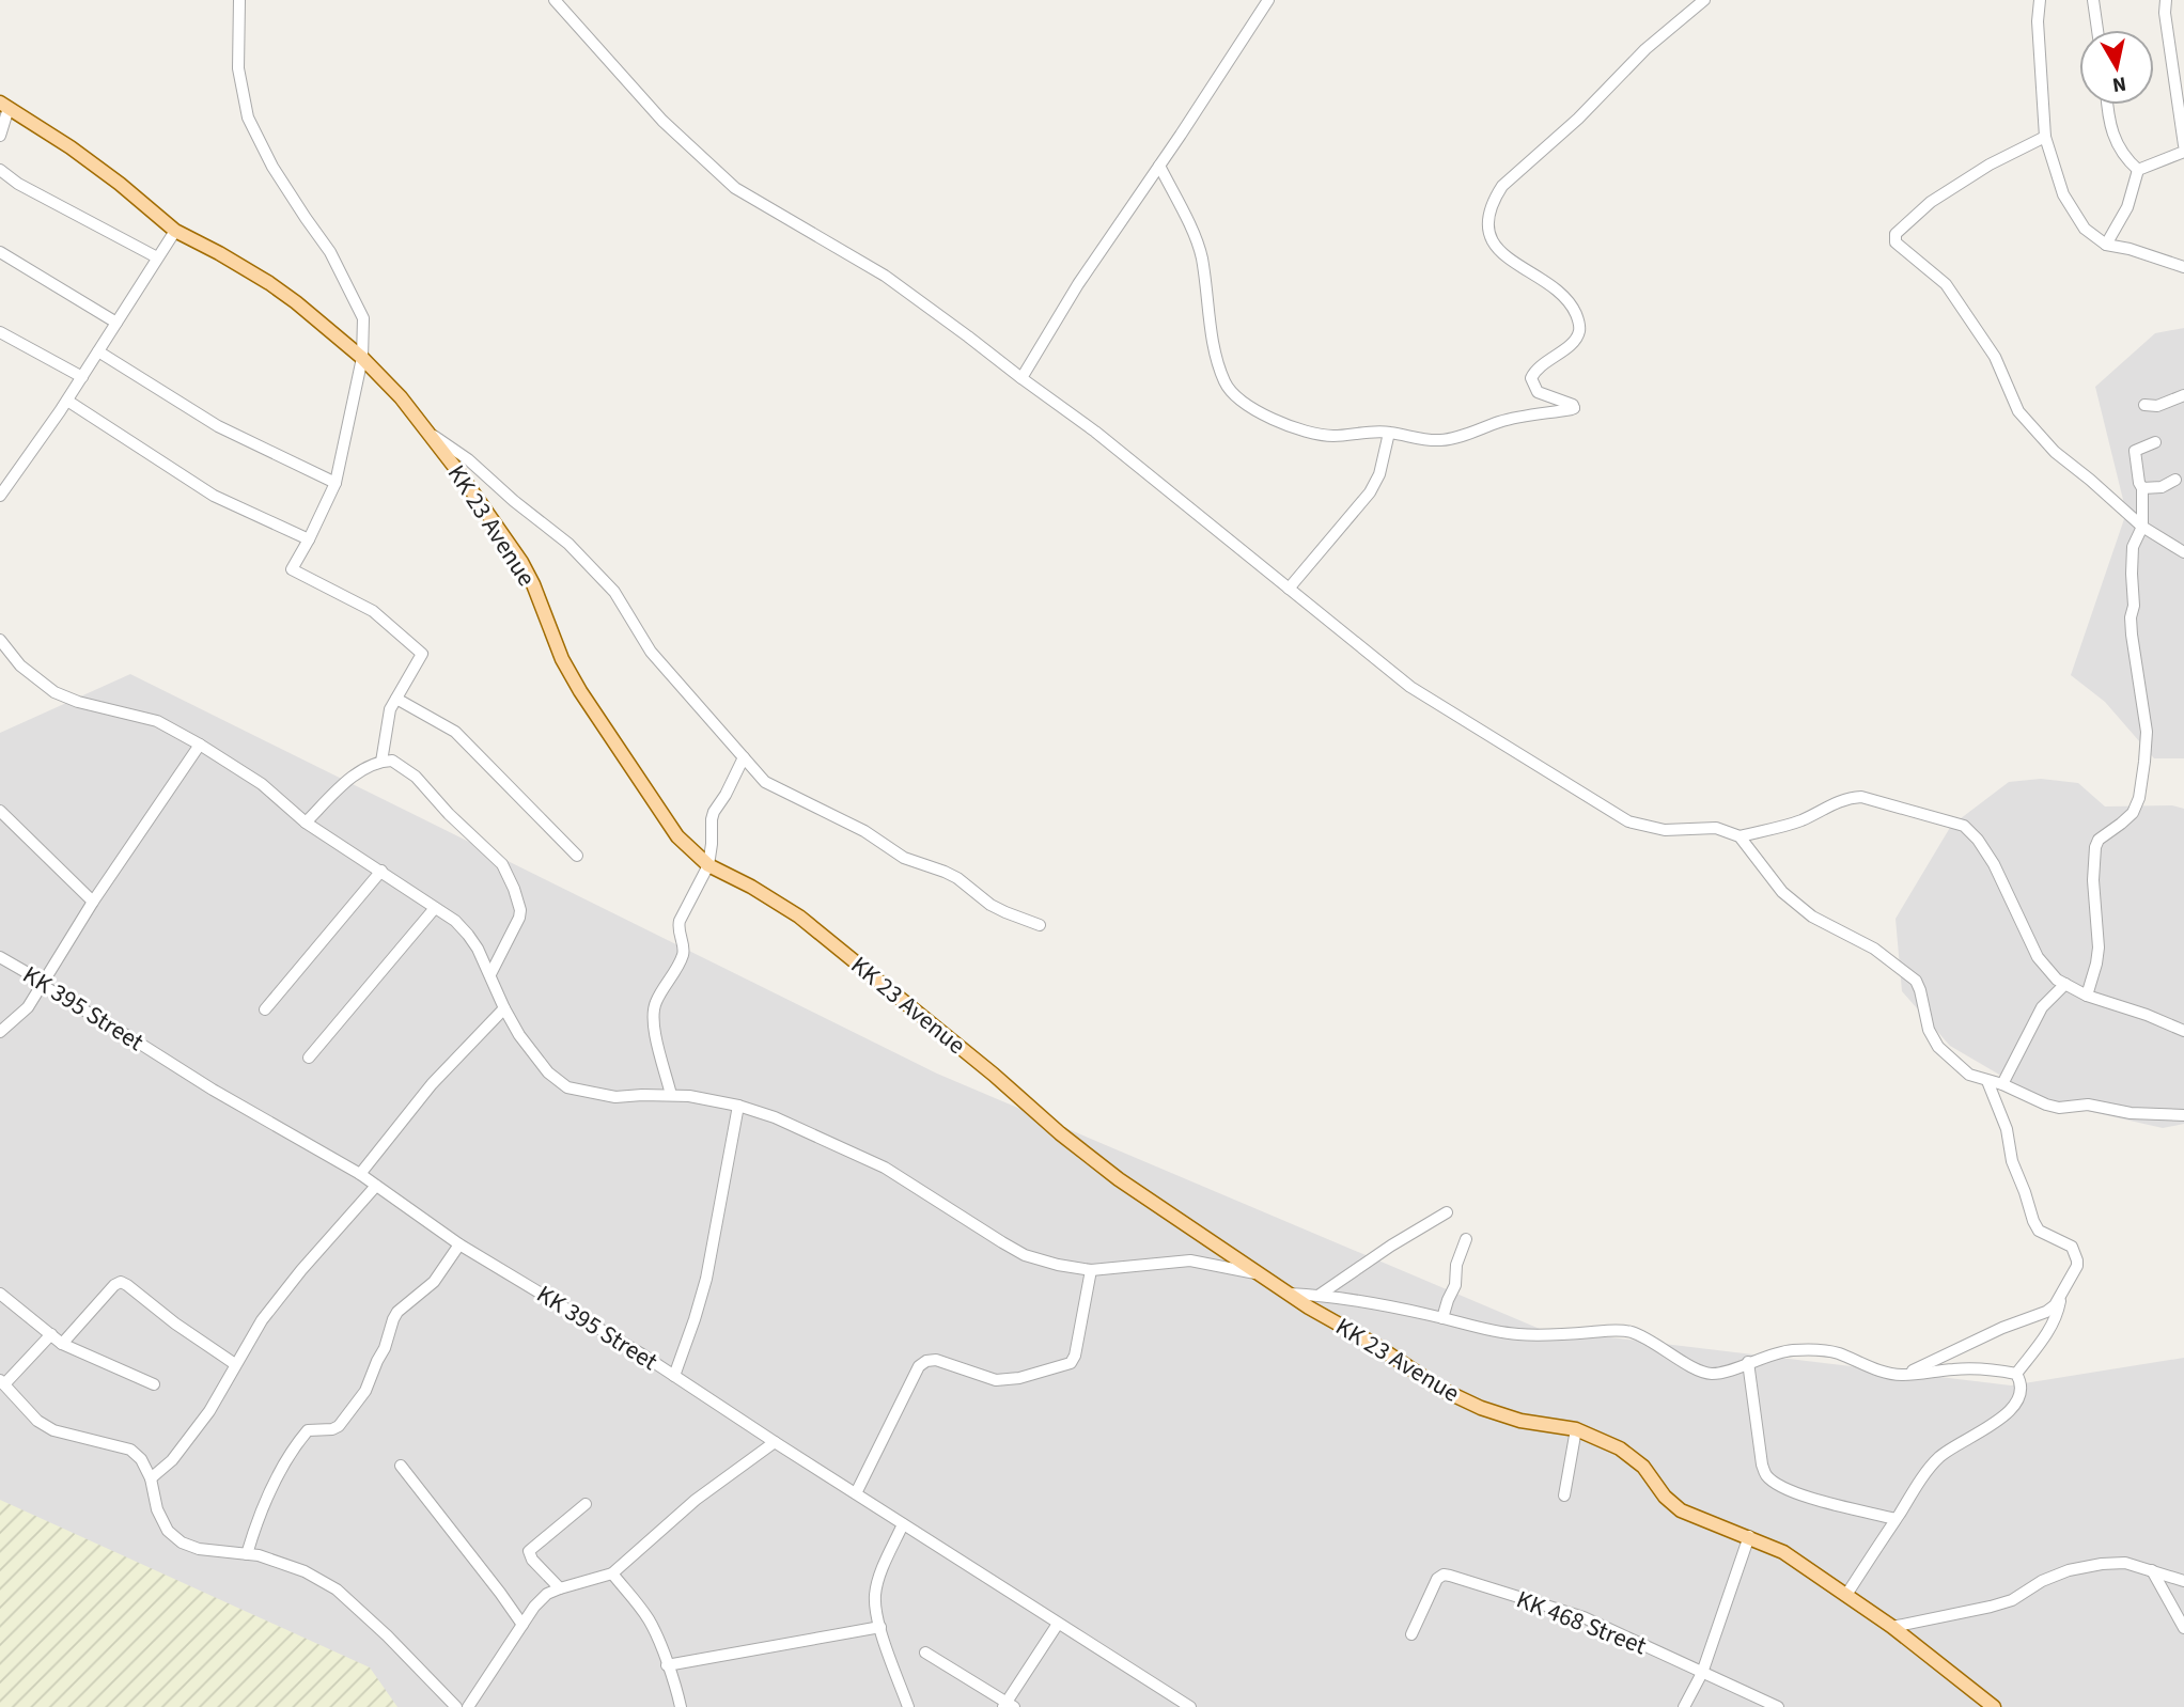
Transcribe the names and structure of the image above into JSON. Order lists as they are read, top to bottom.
{
  "streets": {
    "main road": ["KK 23 Avenue"],
    "street": ["KK 395 Street", "KK 468 Street"]
  },
  "north": "bottom"
}
